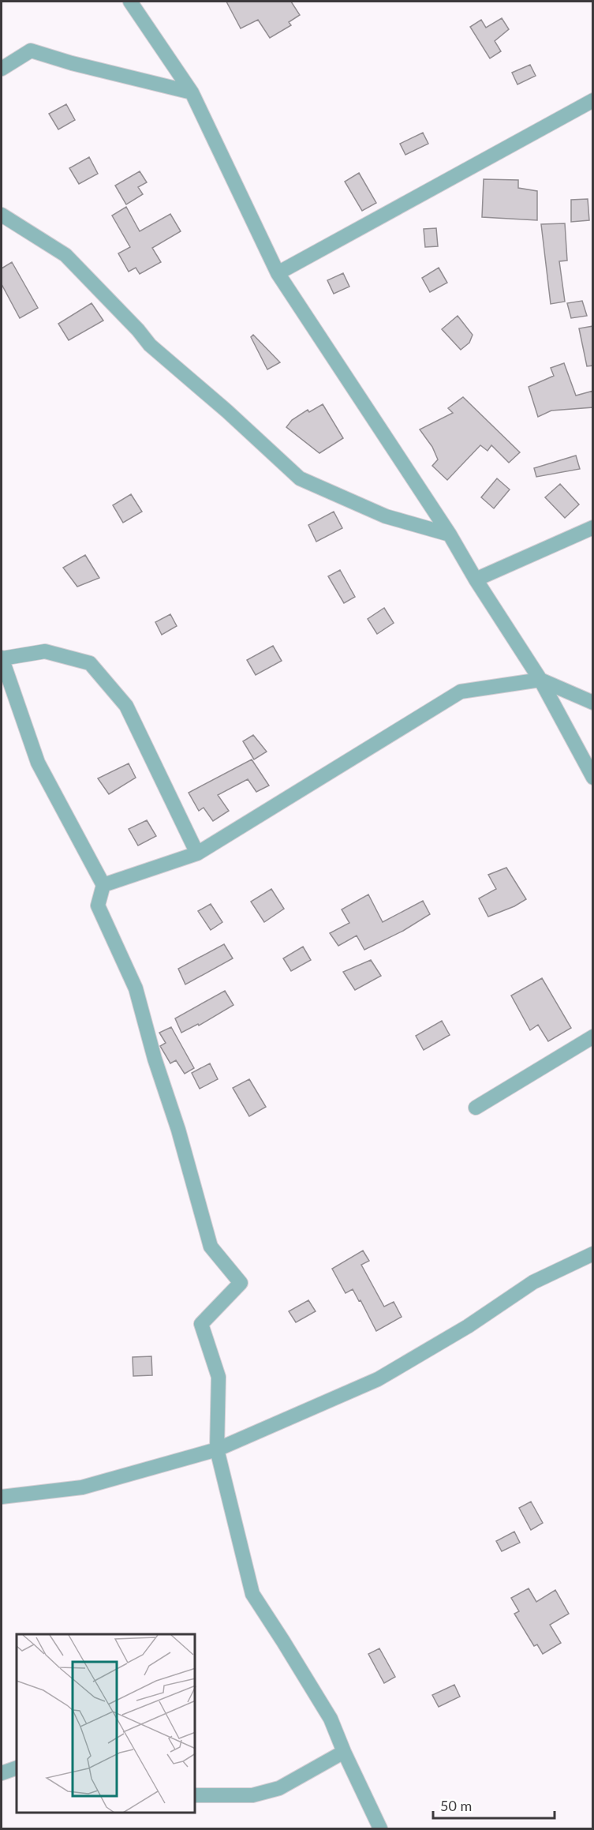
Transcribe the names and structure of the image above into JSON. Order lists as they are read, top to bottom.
{
  "scale_bar": "50 m"
}
